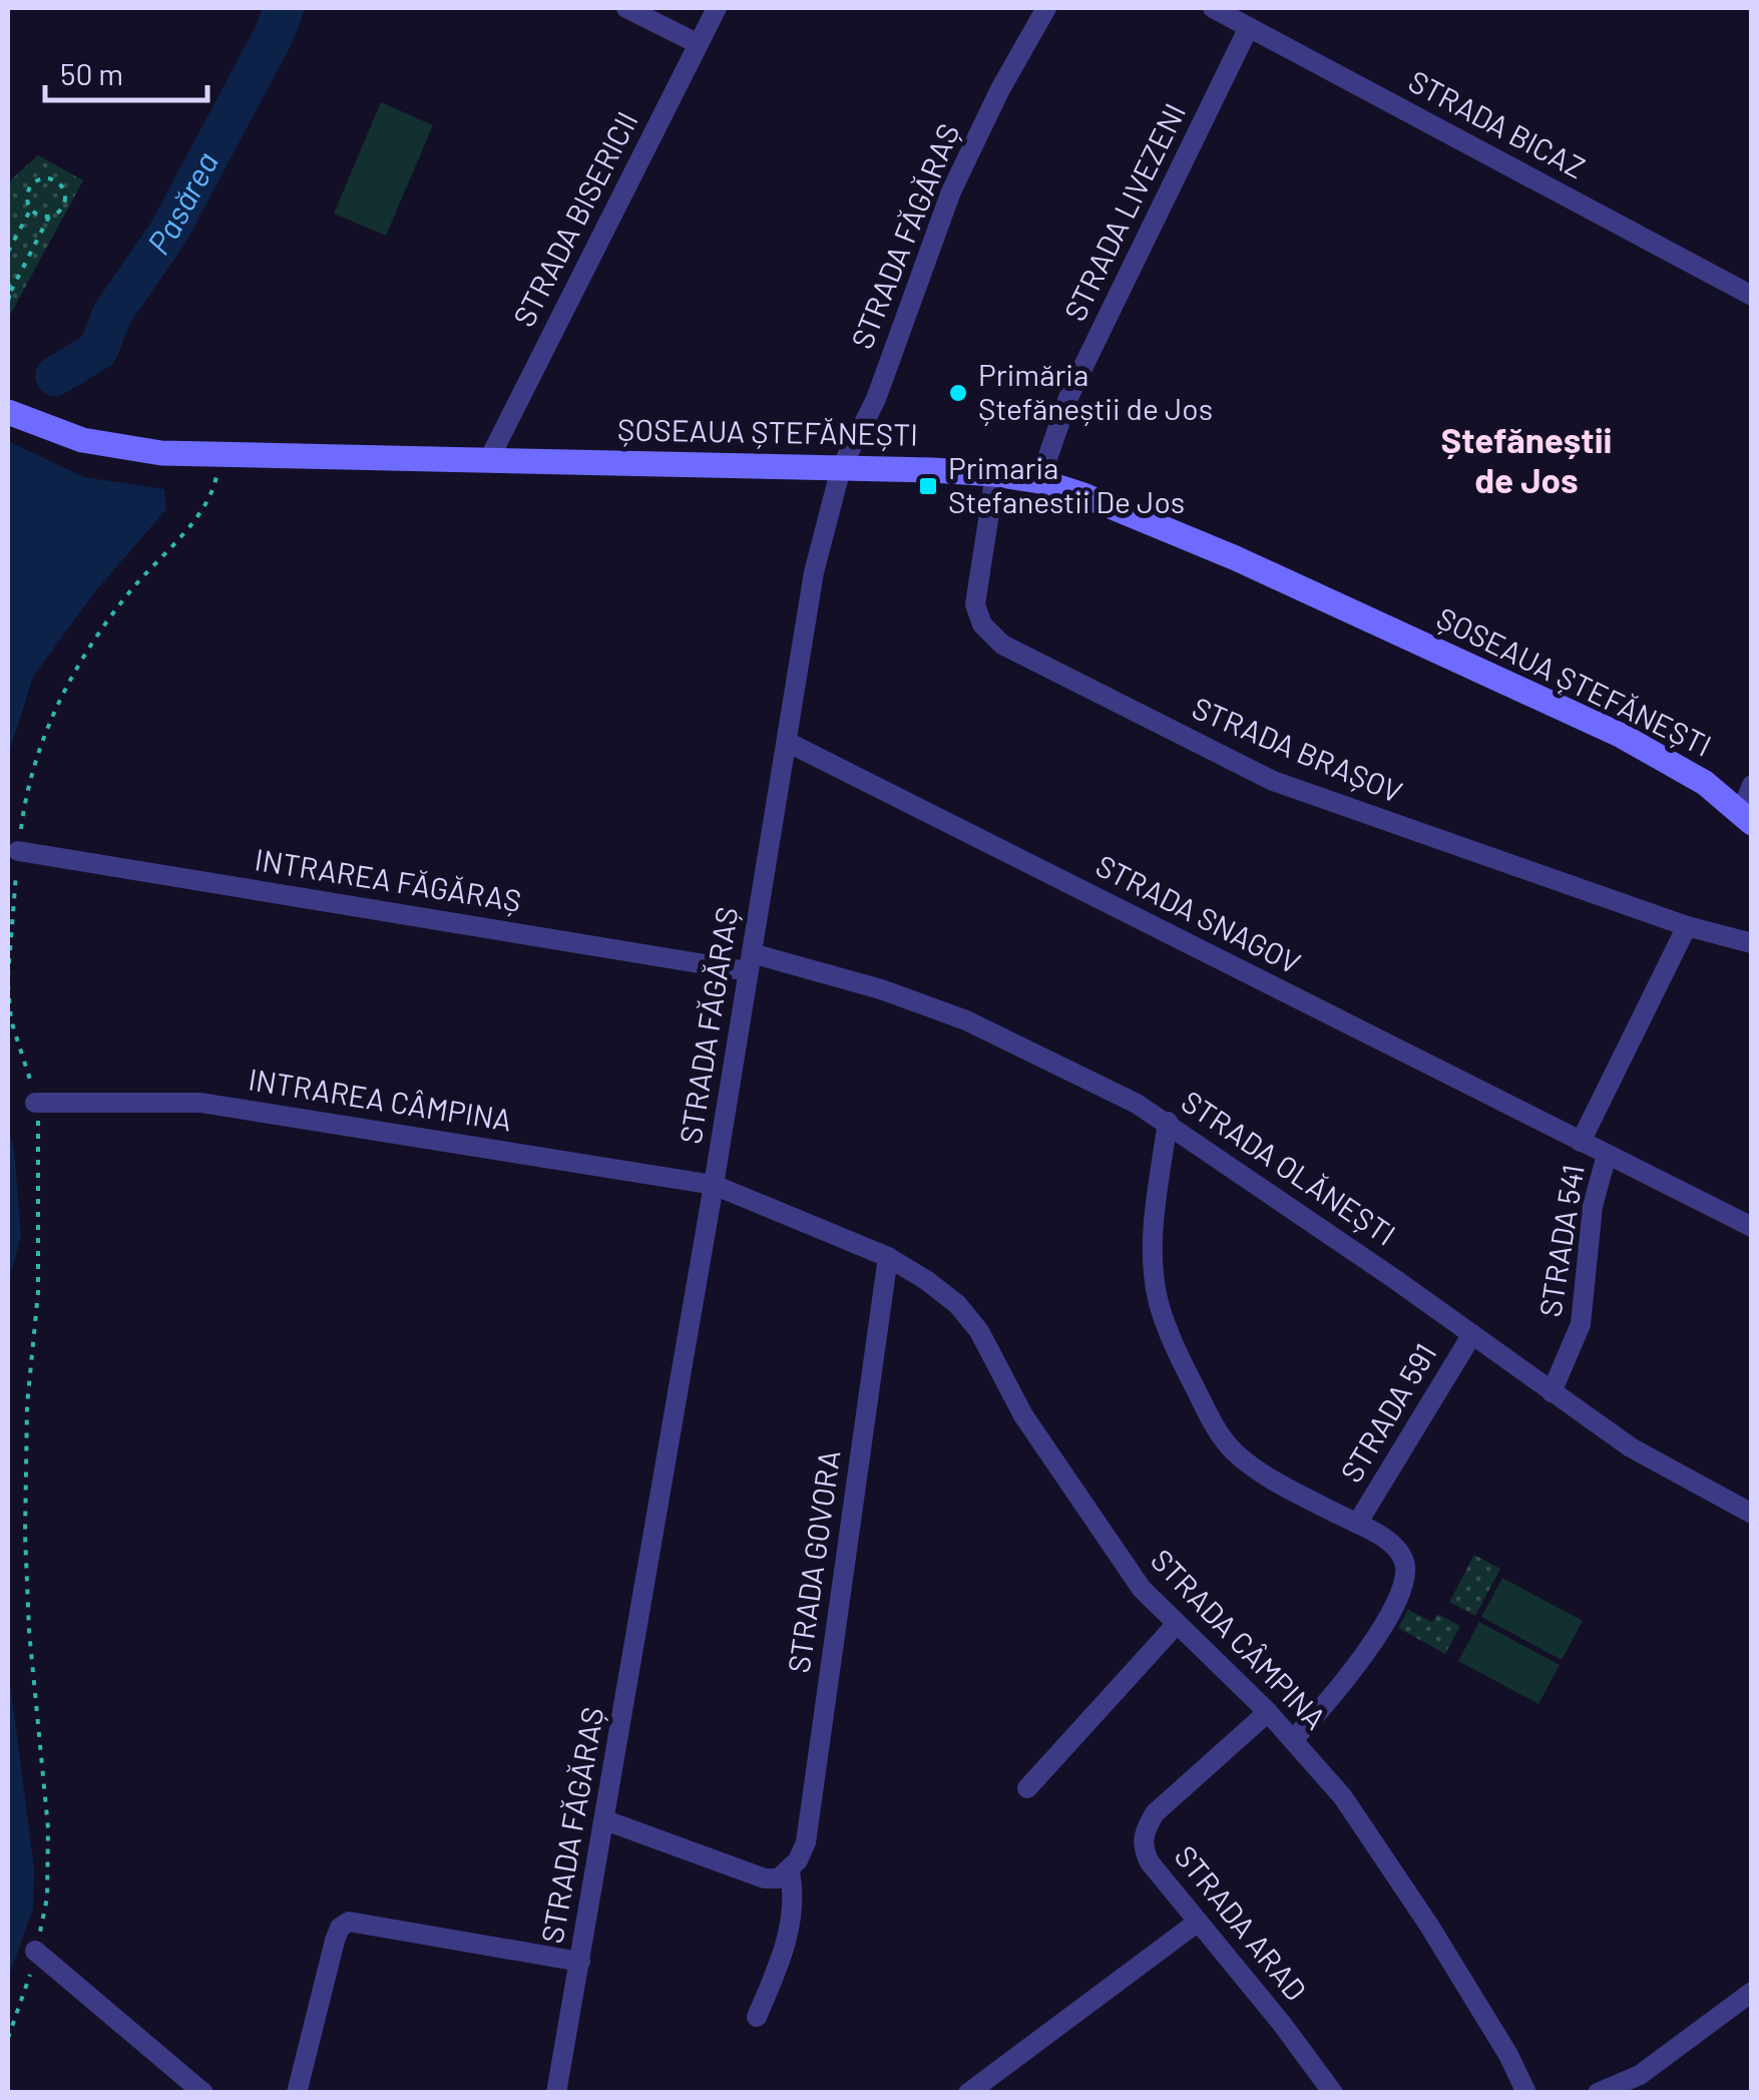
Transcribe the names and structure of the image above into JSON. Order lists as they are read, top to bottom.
{
  "streets": {
    "main road": ["ȘOSEAUA ȘTEFĂNEȘTI"],
    "street": [
      "STRADA BICAZ",
      "STRADA LIVEZENI",
      "STRADA BISERICII",
      "STRADA FĂGĂRAȘ",
      "STRADA BRAȘOV",
      "INTRAREA FĂGĂRAȘ",
      "STRADA SNAGOV",
      "INTRAREA CÂMPINA",
      "STRADA OLĂNEȘTI",
      "STRADA 541",
      "STRADA 591",
      "STRADA GOVORA",
      "STRADA CÂMPINA",
      "STRADA ARAD"
    ]
  },
  "crossings": [
    ["STRADA BICAZ", "STRADA LIVEZENI"],
    ["STRADA LIVEZENI", "ȘOSEAUA ȘTEFĂNEȘTI"],
    ["STRADA BISERICII", "ȘOSEAUA ȘTEFĂNEȘTI"],
    ["STRADA FĂGĂRAȘ", "ȘOSEAUA ȘTEFĂNEȘTI"],
    ["STRADA FĂGĂRAȘ", "INTRAREA FĂGĂRAȘ"],
    ["STRADA FĂGĂRAȘ", "STRADA SNAGOV"],
    ["STRADA FĂGĂRAȘ", "INTRAREA CÂMPINA"],
    ["STRADA FĂGĂRAȘ", "STRADA OLĂNEȘTI"],
    ["STRADA FĂGĂRAȘ", "STRADA CÂMPINA"],
    ["ȘOSEAUA ȘTEFĂNEȘTI", "STRADA BRAȘOV"],
    ["INTRAREA FĂGĂRAȘ", "STRADA OLĂNEȘTI"],
    ["STRADA SNAGOV", "STRADA 541"],
    ["INTRAREA CÂMPINA", "STRADA CÂMPINA"],
    ["STRADA OLĂNEȘTI", "STRADA 541"],
    ["STRADA OLĂNEȘTI", "STRADA 591"],
    ["STRADA GOVORA", "STRADA CÂMPINA"],
    ["STRADA CÂMPINA", "STRADA ARAD"]
  ],
  "districts": ["Ștefăneștii de Jos"],
  "water": ["Pasărea"],
  "places": {
    "other": ["Primăria Ștefăneștii de Jos"],
    "transit": ["Primaria Stefanestii De Jos"]
  },
  "scale_bar": "50 m"
}
